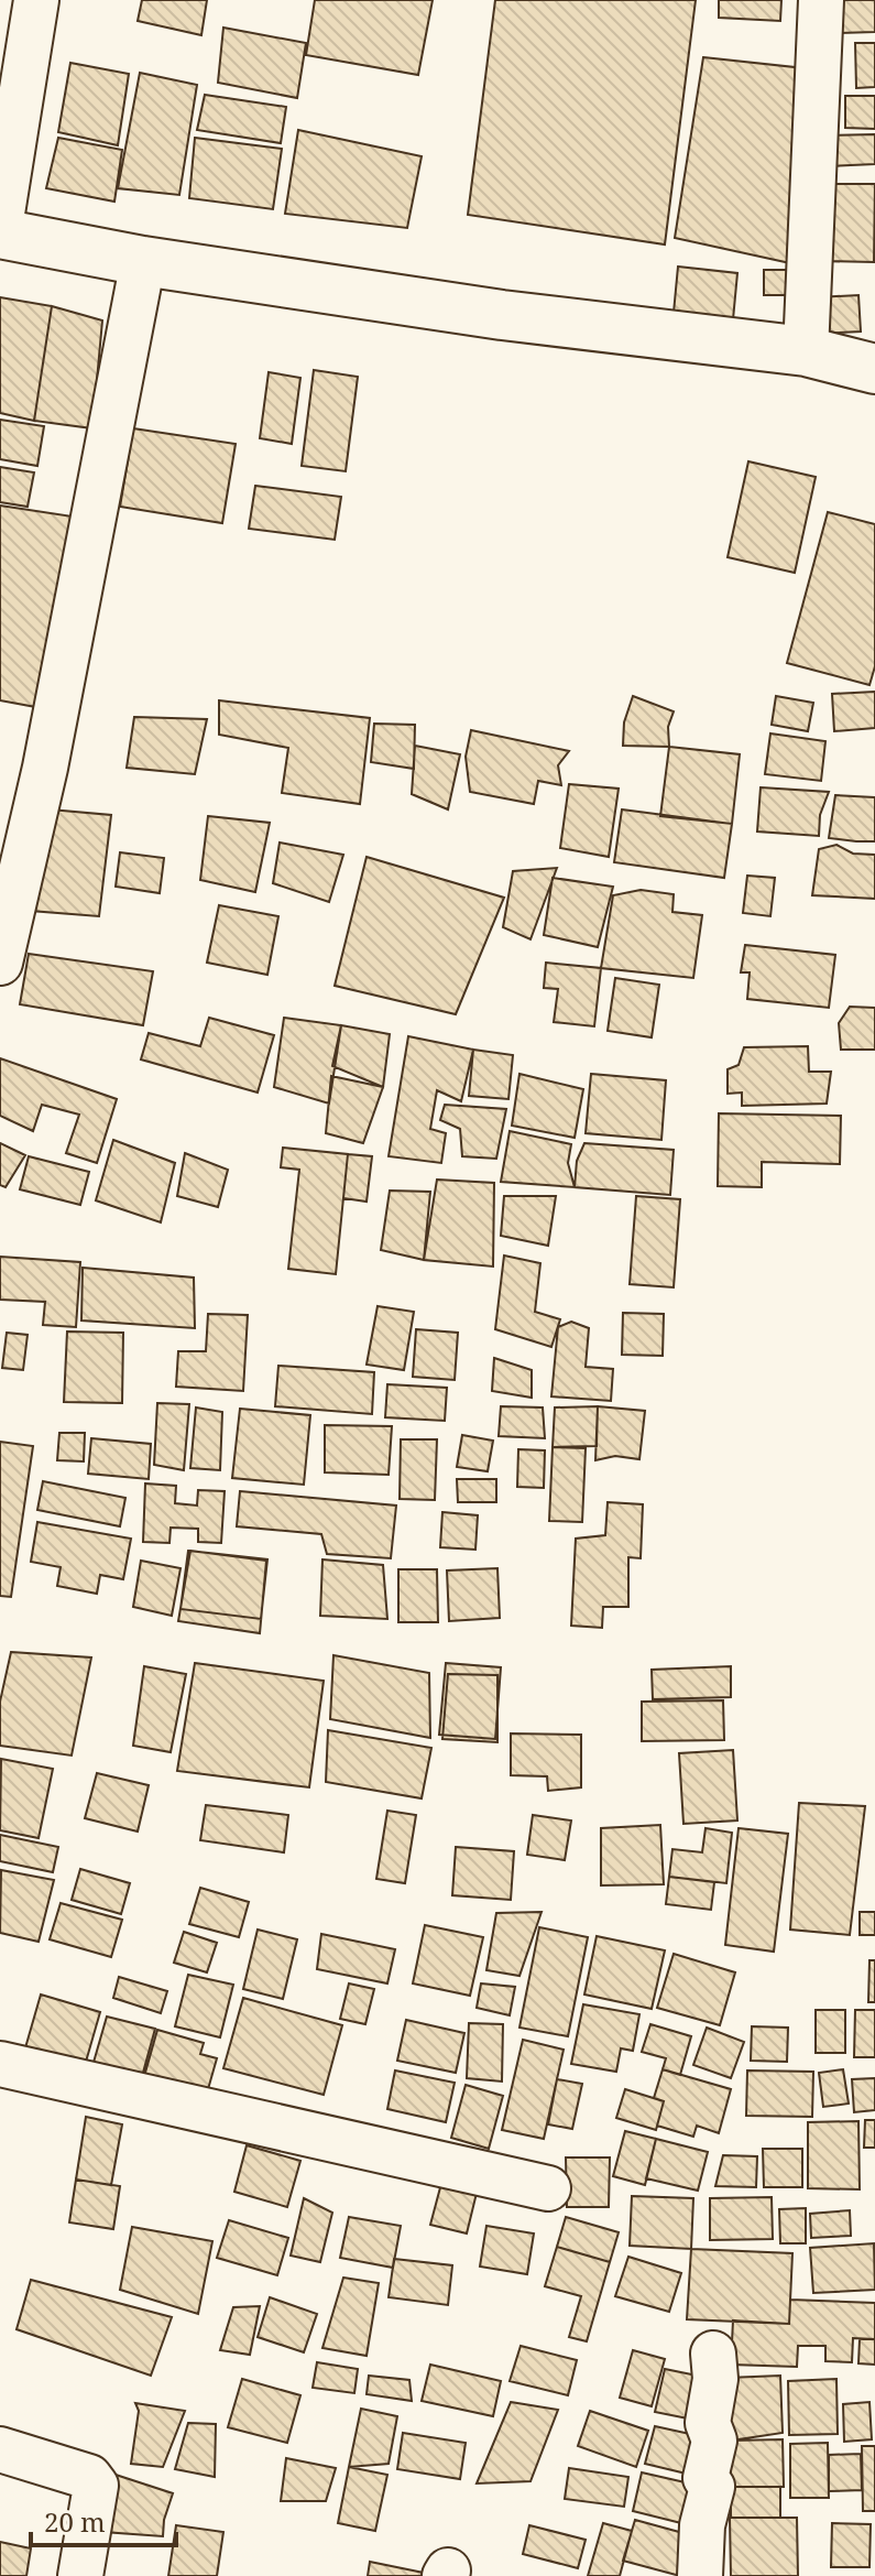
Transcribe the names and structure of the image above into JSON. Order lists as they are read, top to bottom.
{
  "scale_bar": "20 m"
}
